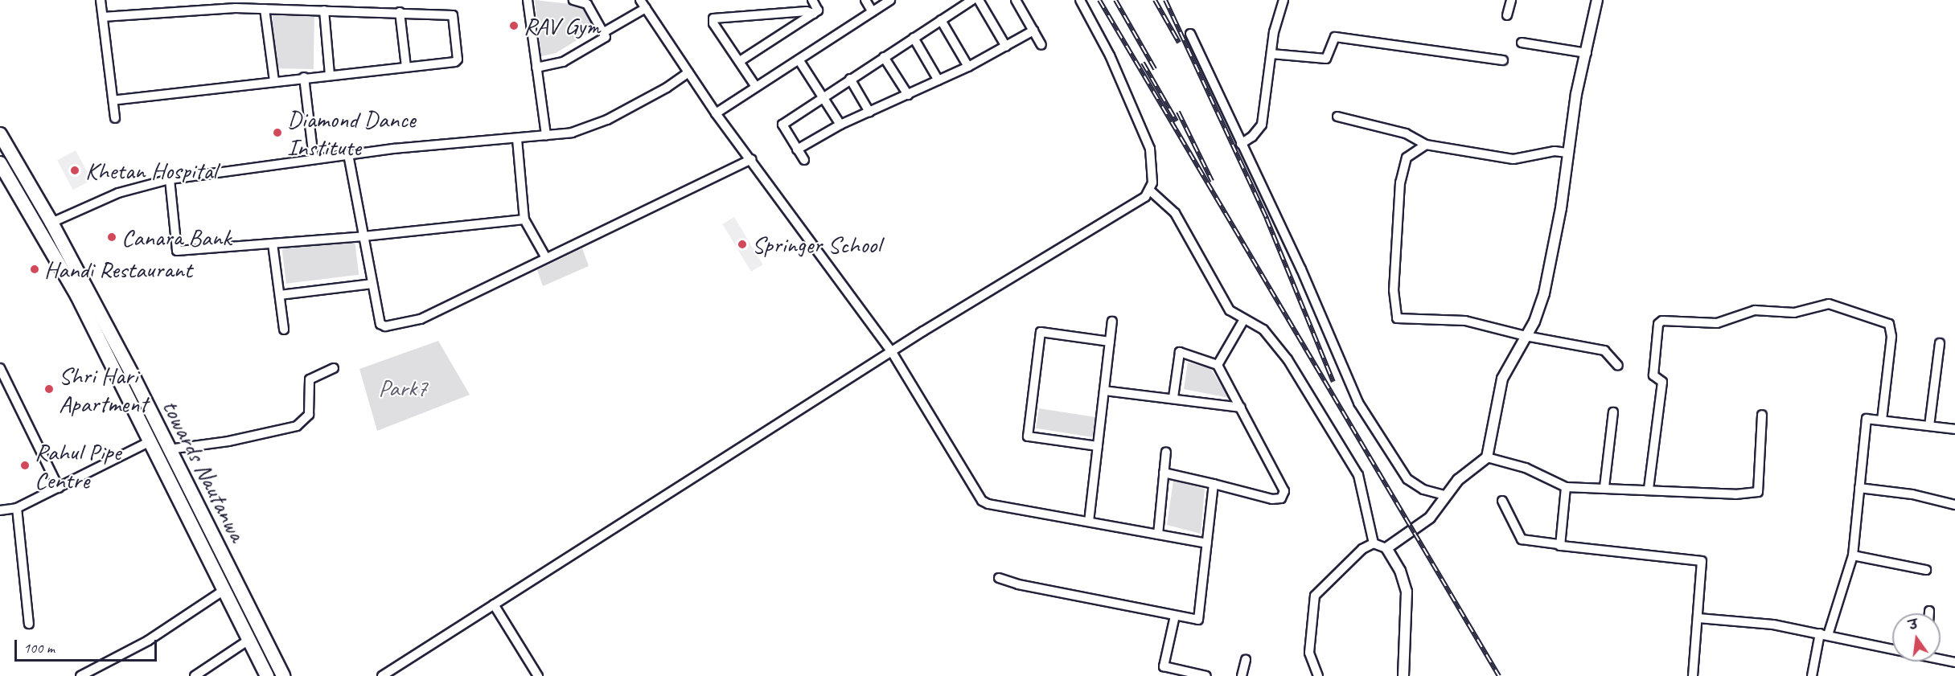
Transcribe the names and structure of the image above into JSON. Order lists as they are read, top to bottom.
{
  "streets": {
    "main road": ["towards Nautanwa"]
  },
  "parks": ["Park7"],
  "places": [
    "RAV Gym",
    "Diamond Dance Institute",
    "Khetan Hospital",
    "Canara Bank",
    "Springer School",
    "Handi Restaurant",
    "Shri Hari Apartment",
    "Rahul Pipe Centre"
  ],
  "scale_bar": "100 m",
  "north": "top"
}
